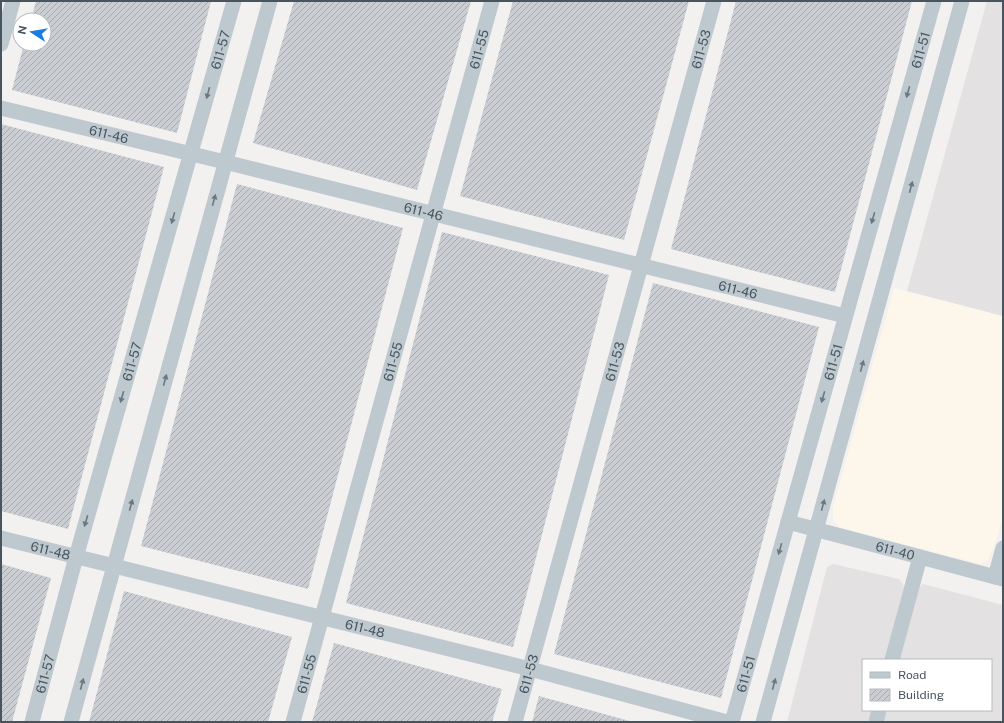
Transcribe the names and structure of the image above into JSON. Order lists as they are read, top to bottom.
{
  "streets": {
    "street": [
      "611-55",
      "611-53",
      "611-57",
      "611-51",
      "611-46",
      "611-48",
      "611-40"
    ]
  },
  "crossings": [
    ["611-55", "611-46"],
    ["611-55", "611-48"],
    ["611-53", "611-46"],
    ["611-53", "611-48"],
    ["611-57", "611-46"],
    ["611-57", "611-48"],
    ["611-51", "611-46"],
    ["611-51", "611-40"]
  ],
  "legend": ["Road", "Building"],
  "north": "left"
}
